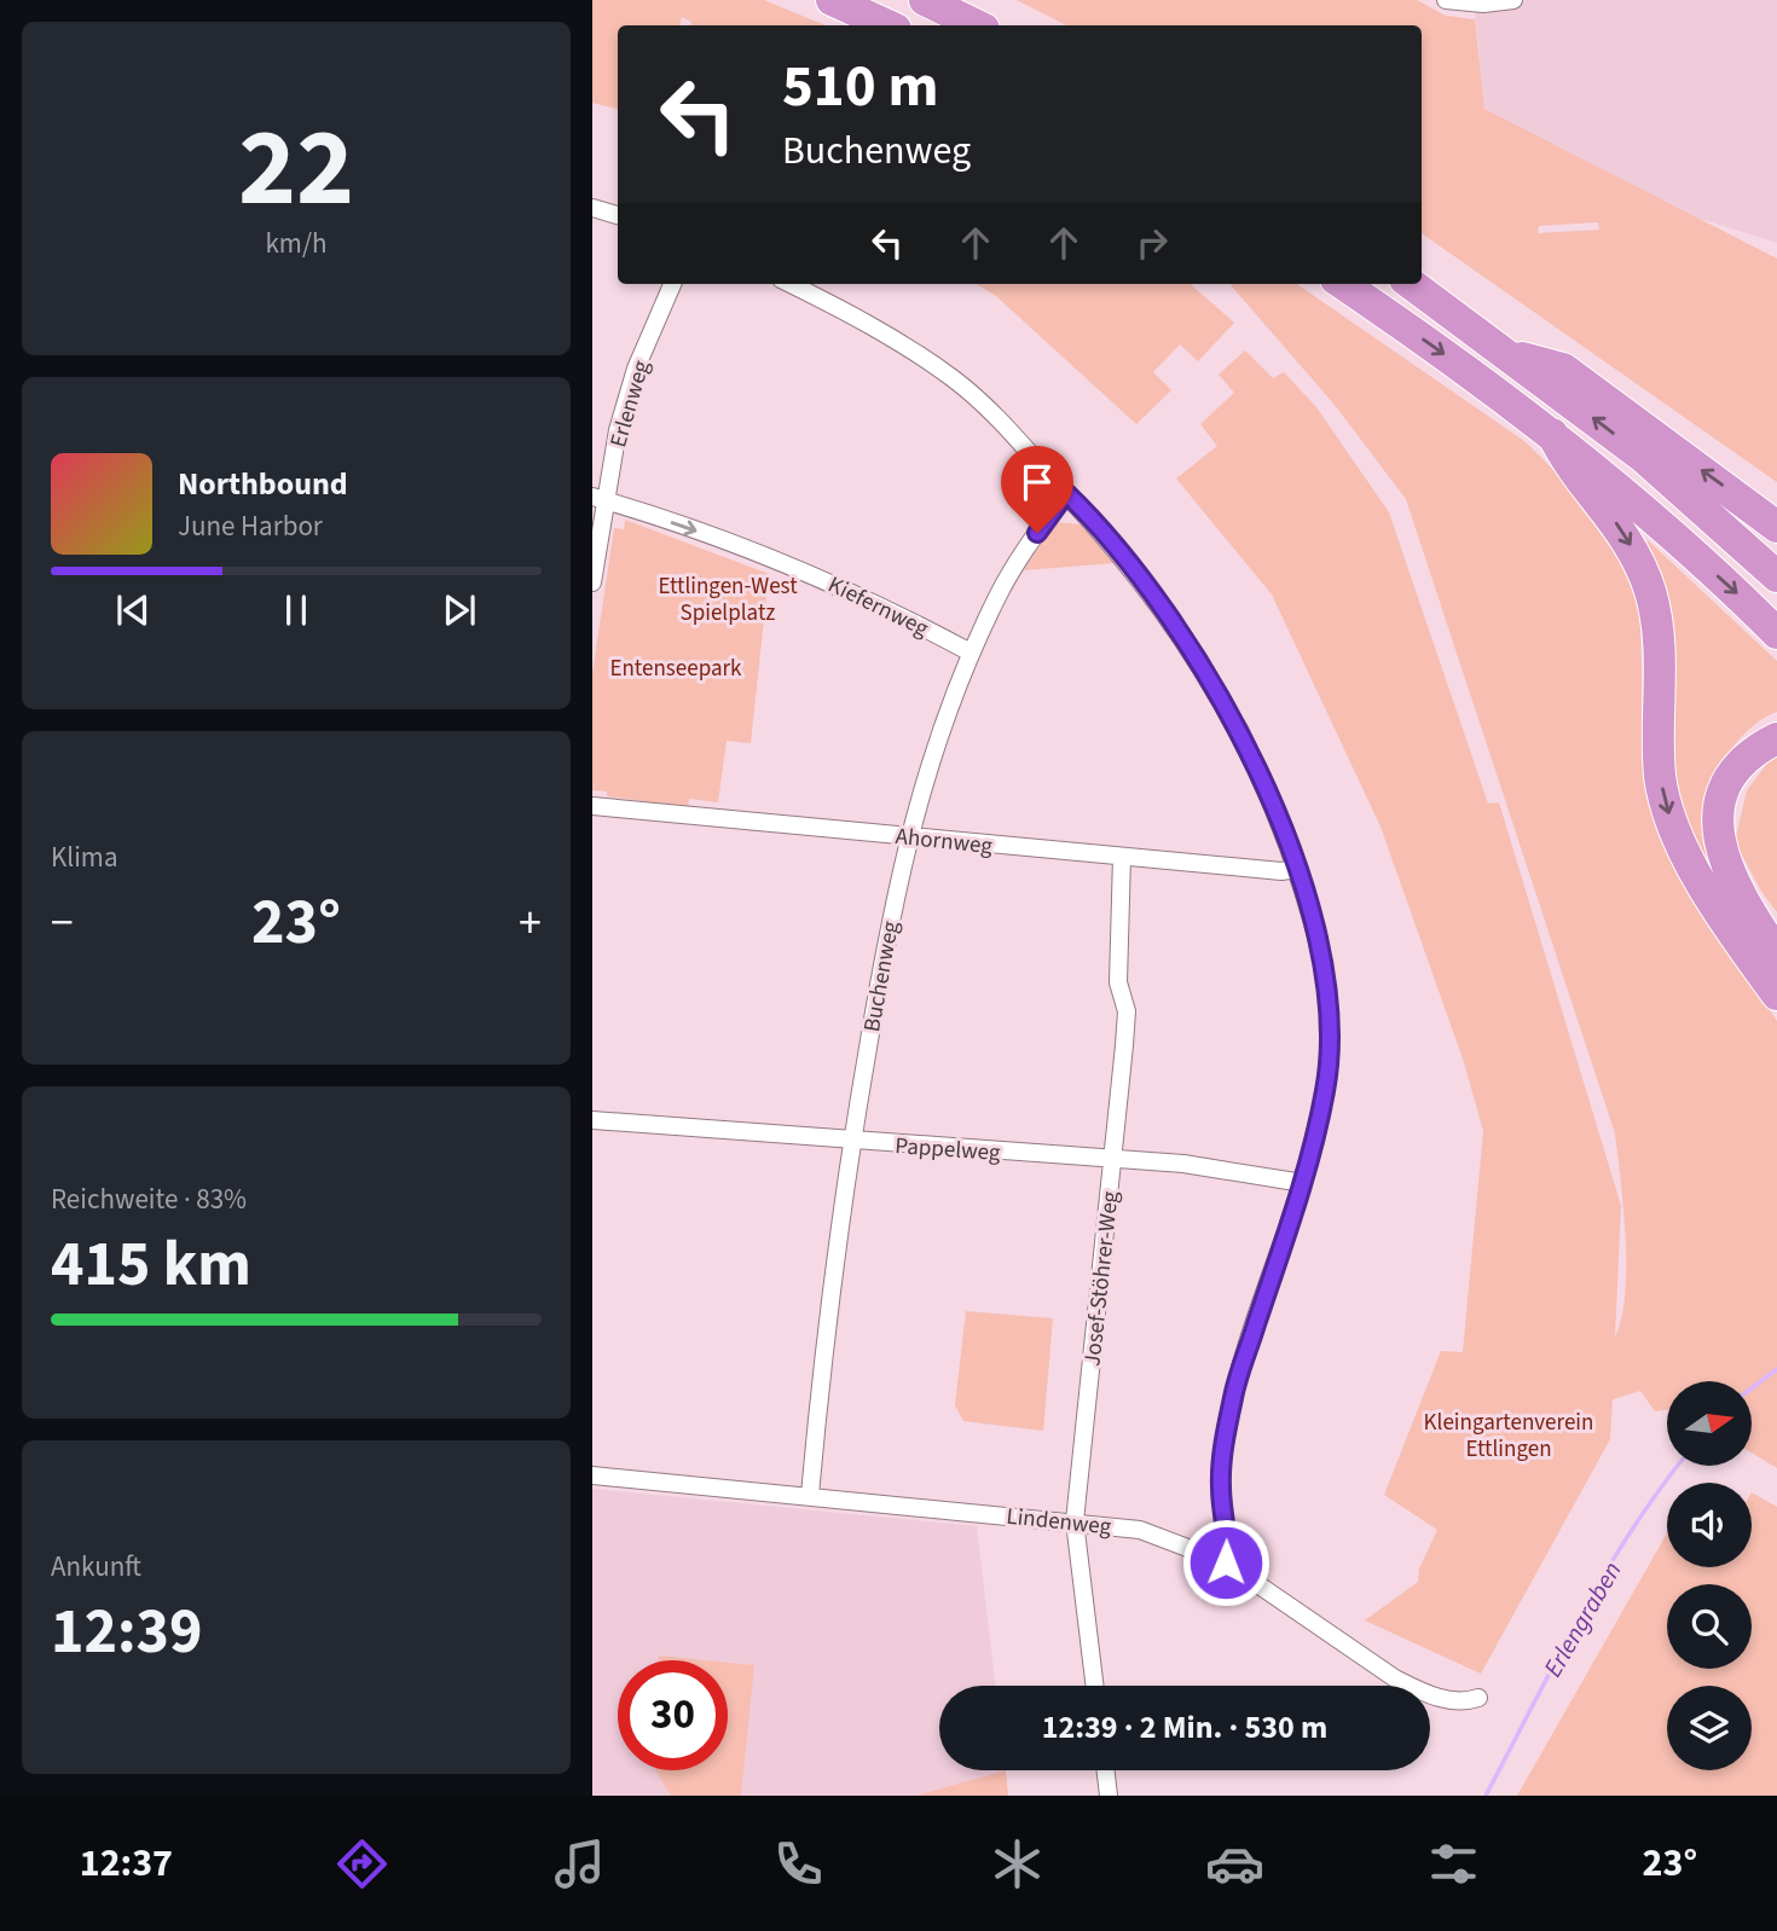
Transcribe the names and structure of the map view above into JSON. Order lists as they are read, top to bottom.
{
  "streets": {
    "street": [
      "Erlenweg",
      "Kiefernweg",
      "Ahornweg",
      "Buchenweg",
      "Pappelweg",
      "Josef-Stöhrer-Weg",
      "Lindenweg"
    ]
  },
  "crossings": [
    ["Erlenweg", "Kiefernweg"],
    ["Kiefernweg", "Buchenweg"],
    ["Ahornweg", "Buchenweg"],
    ["Ahornweg", "Josef-Stöhrer-Weg"],
    ["Buchenweg", "Pappelweg"],
    ["Buchenweg", "Lindenweg"],
    ["Pappelweg", "Josef-Stöhrer-Weg"],
    ["Josef-Stöhrer-Weg", "Lindenweg"]
  ],
  "one_way": ["Kiefernweg"],
  "water": ["Erlengraben"],
  "parks": ["Ettlingen-West Spielplatz", "Entenseepark", "Kleingartenverein Ettlingen"],
  "north": "right",
  "page": {
    "tile": [
      ["22", "km/h"],
      "Klima",
      ["Reichweite · 83%", "415 km"],
      ["Ankunft", "12:39"]
    ],
    "turn": ["510 m", "Buchenweg"],
    "song": ["Northbound", "June Harbor"],
    "heat": ["−", "23°", "+"],
    "limit": "30",
    "trip": "12:39 · 2 Min. · 530 m",
    "tabs": ["12:37", "23°"]
  }
}
